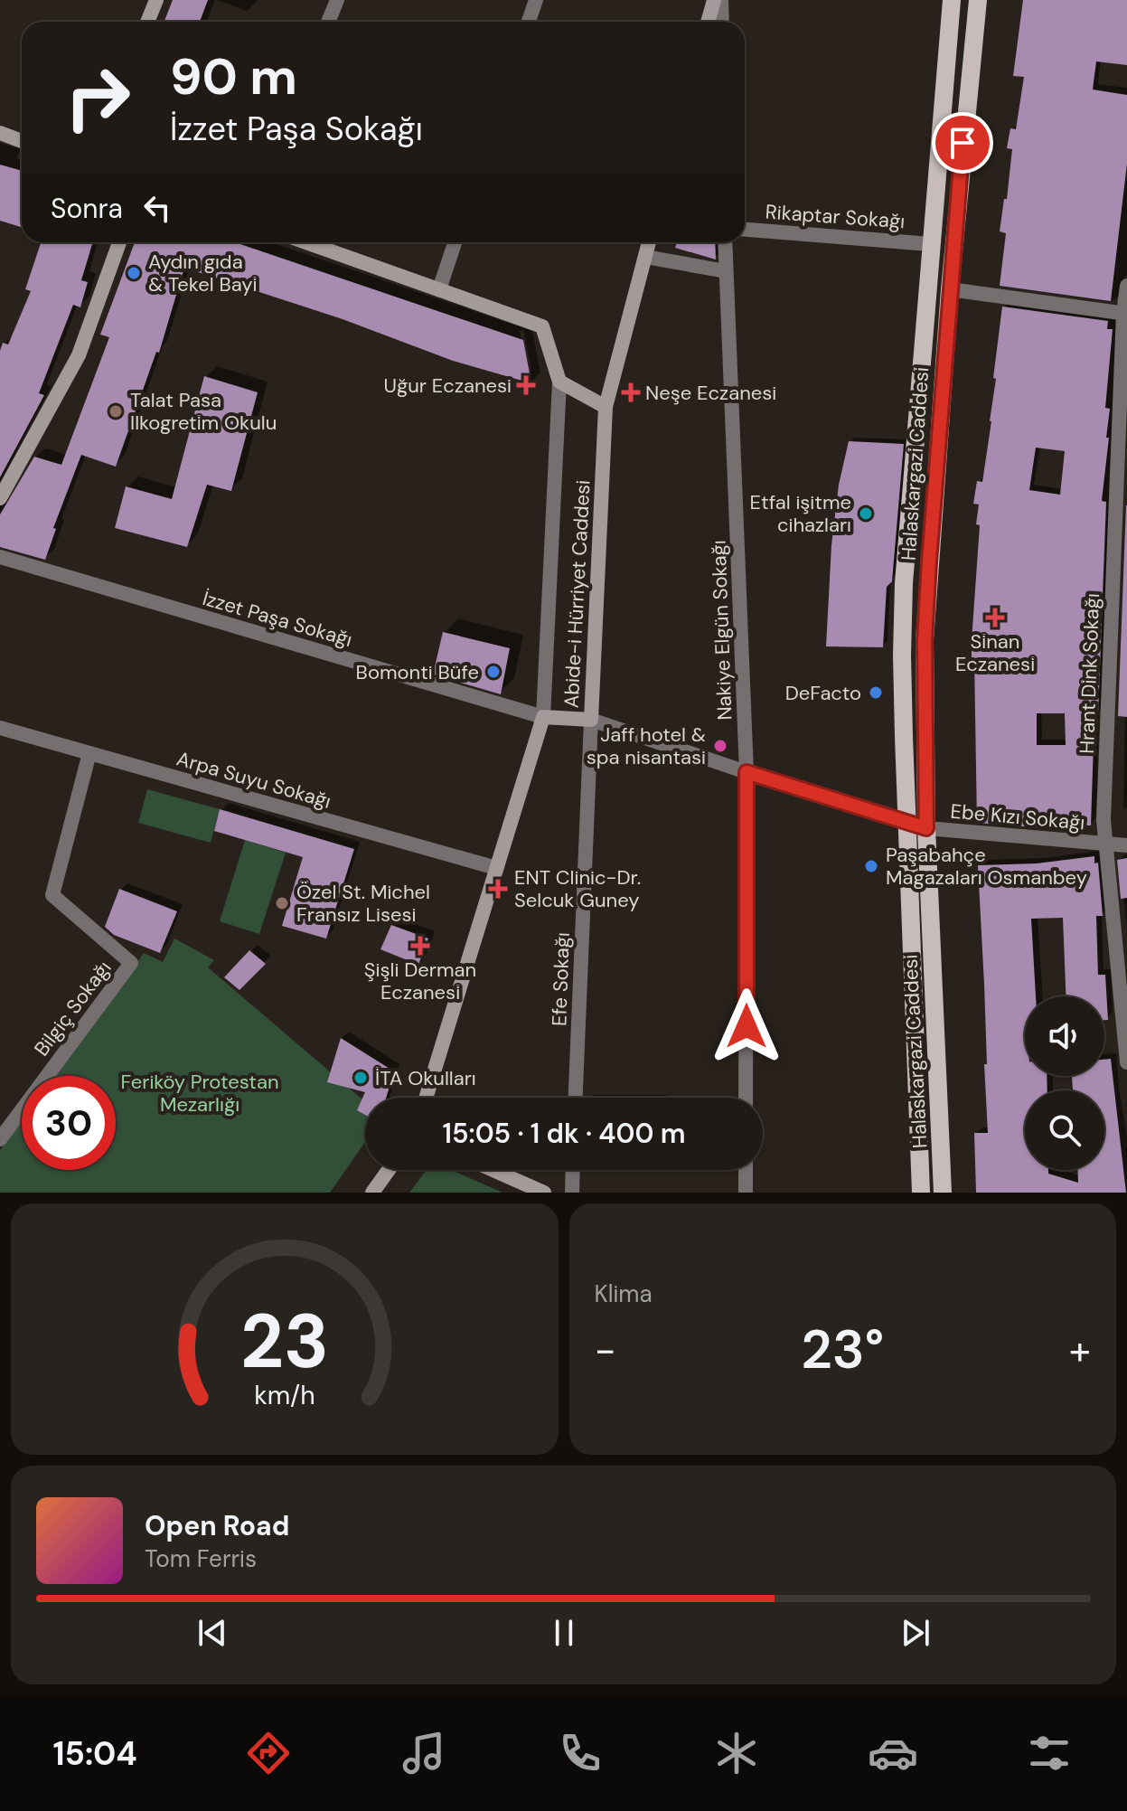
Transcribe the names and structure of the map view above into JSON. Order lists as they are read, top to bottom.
{
  "streets": {
    "main road": ["Halaskargazi Caddesi", "Abide-i Hürriyet Caddesi"],
    "street": [
      "Rikaptar Sokağı",
      "İzzet Paşa Sokağı",
      "Nakiye Elgün Sokağı",
      "Hrant Dink Sokağı",
      "Arpa Suyu Sokağı",
      "Ebe Kızı Sokağı",
      "Efe Sokağı",
      "Bilgiç Sokağı"
    ]
  },
  "crossings": [
    ["Rikaptar Sokağı", "Halaskargazi Caddesi"],
    ["Halaskargazi Caddesi", "Ebe Kızı Sokağı"],
    ["Abide-i Hürriyet Caddesi", "İzzet Paşa Sokağı"],
    ["Abide-i Hürriyet Caddesi", "Arpa Suyu Sokağı"],
    ["Abide-i Hürriyet Caddesi", "Efe Sokağı"],
    ["Hrant Dink Sokağı", "Ebe Kızı Sokağı"],
    ["Arpa Suyu Sokağı", "Bilgiç Sokağı"]
  ],
  "parks": ["Feriköy Protestan Mezarlığı"],
  "places": {
    "other": [
      "Aydın gıda & Tekel Bayi",
      "Talat Pasa Ilkogretim Okulu",
      "Etfal işitme cihazları",
      "Bomonti Büfe",
      "DeFacto",
      "Jaff hotel & spa nisantasi",
      "Paşabahçe Magazaları Osmanbey",
      "Özel St. Michel Fransız Lisesi",
      "İTA Okulları"
    ],
    "health": [
      "Uğur Eczanesi",
      "Neşe Eczanesi",
      "Sinan Eczanesi",
      "ENT Clinic-Dr. Selcuk Guney",
      "Şişli Derman Eczanesi"
    ]
  },
  "page": {
    "turn": ["90 m", "İzzet Paşa Sokağı"],
    "then": "Sonra",
    "limit": "30",
    "trip": "15:05 · 1 dk · 400 m",
    "tile": "Klima",
    "heat": ["−", "23°", "+"],
    "song": ["Open Road", "Tom Ferris"],
    "tabs": "15:04",
    "gauge": ["23", "km/h"]
  }
}
